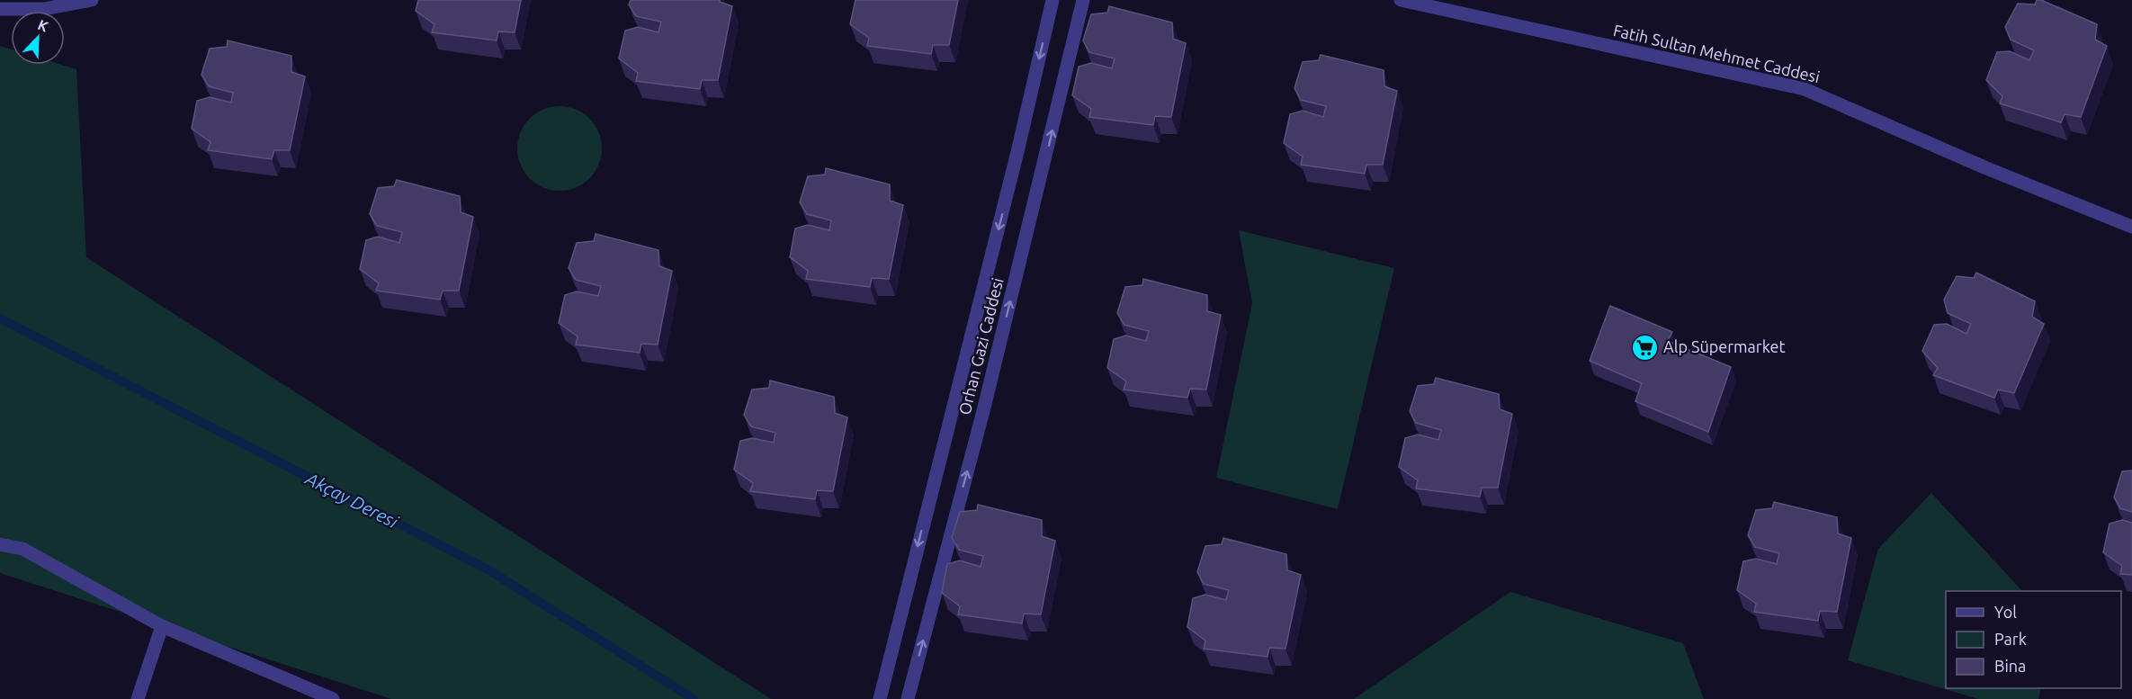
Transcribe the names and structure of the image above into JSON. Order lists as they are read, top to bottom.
{
  "streets": {
    "street": ["Fatih Sultan Mehmet Caddesi", "Orhan Gazi Caddesi"]
  },
  "water": ["Akçay Deresi"],
  "places": {
    "supermarket": ["Alp Süpermarket"]
  },
  "legend": ["Yol", "Park", "Bina"],
  "north": "top right"
}
